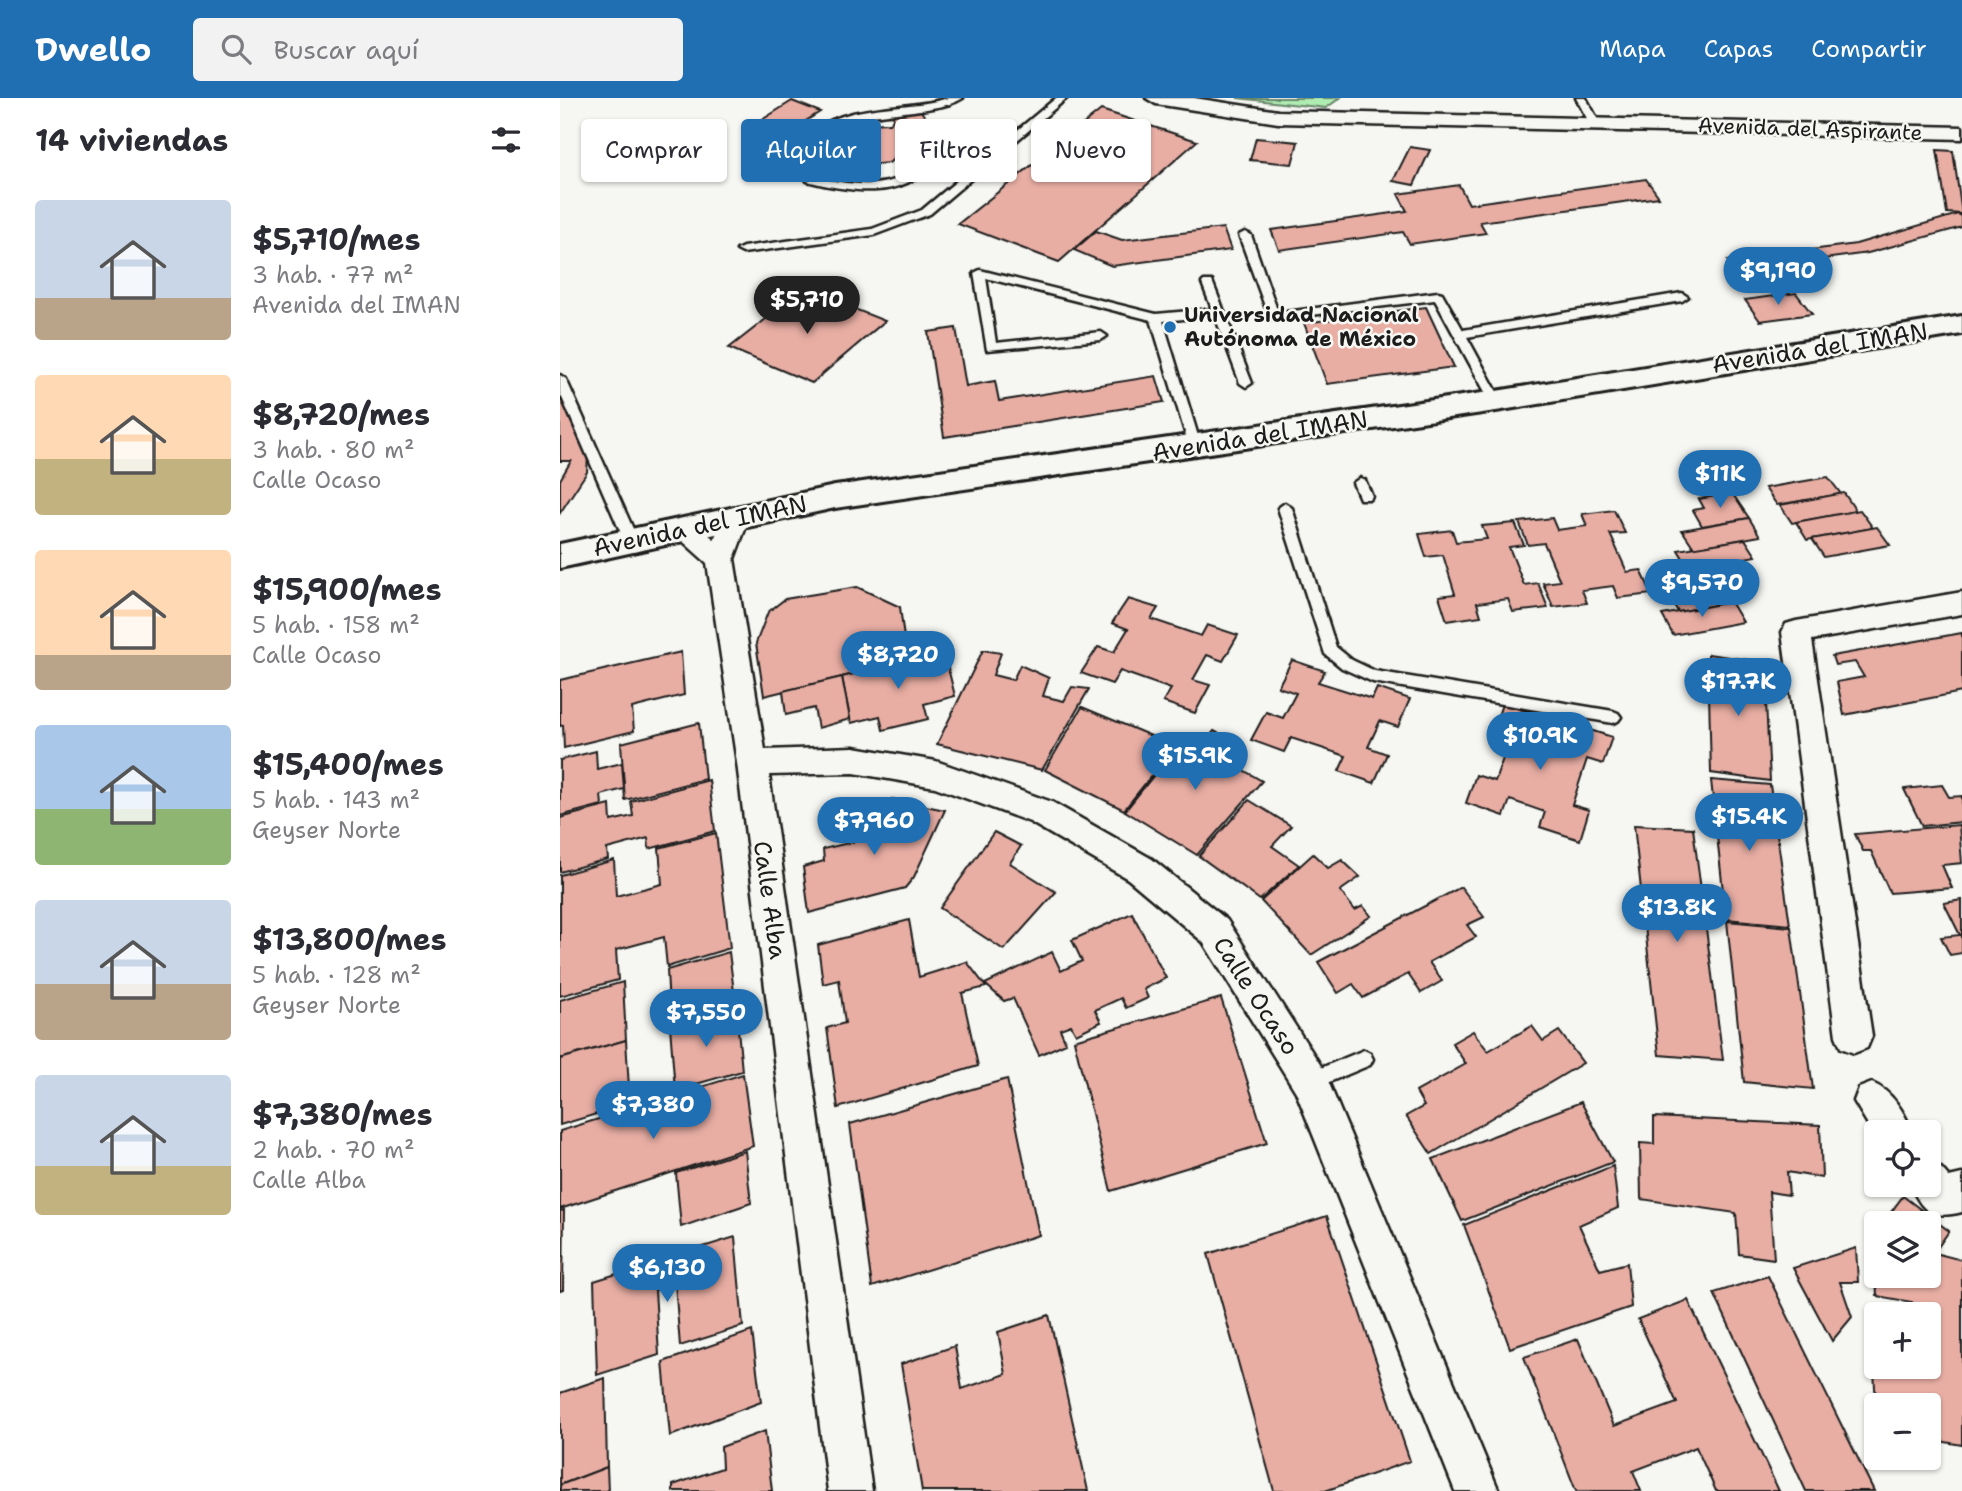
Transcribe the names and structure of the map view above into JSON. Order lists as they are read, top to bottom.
{
  "streets": {
    "main road": ["Avenida del IMAN"],
    "street": ["Avenida del Aspirante", "Calle Alba", "Calle Ocaso"]
  },
  "crossings": [
    ["Calle Alba", "Calle Ocaso"]
  ],
  "places": ["Universidad Nacional Autónoma de México"],
  "page": {
    "header": "Dwello",
    "search": "Buscar aquí",
    "nav": ["Mapa", "Capas", "Compartir"],
    "heading": "14 viviendas",
    "chip": [
      "Comprar",
      "Alquilar",
      "Filtros",
      "Nuevo"
    ],
    "list": [
      {
        "name": "$5,710/mes",
        "note": "3 hab. · 77 m² · Avenida del IMAN"
      },
      {
        "name": "$8,720/mes",
        "note": "3 hab. · 80 m² · Calle Ocaso"
      },
      {
        "name": "$15,900/mes",
        "note": "5 hab. · 158 m² · Calle Ocaso"
      },
      {
        "name": "$15,400/mes",
        "note": "5 hab. · 143 m² · Geyser Norte"
      },
      {
        "name": "$13,800/mes",
        "note": "5 hab. · 128 m² · Geyser Norte"
      },
      {
        "name": "$7,380/mes",
        "note": "2 hab. · 70 m² · Calle Alba"
      }
    ],
    "price": [
      "$9,190",
      "$5,710",
      "$11K",
      "$9,570",
      "$8,720",
      "$17.7K",
      "$10.9K",
      "$15.9K",
      "$15.4K",
      "$7,960",
      "$13.8K",
      "$7,550",
      "$7,380",
      "$6,130"
    ],
    "map_buttons": ["+", "−"]
  }
}
